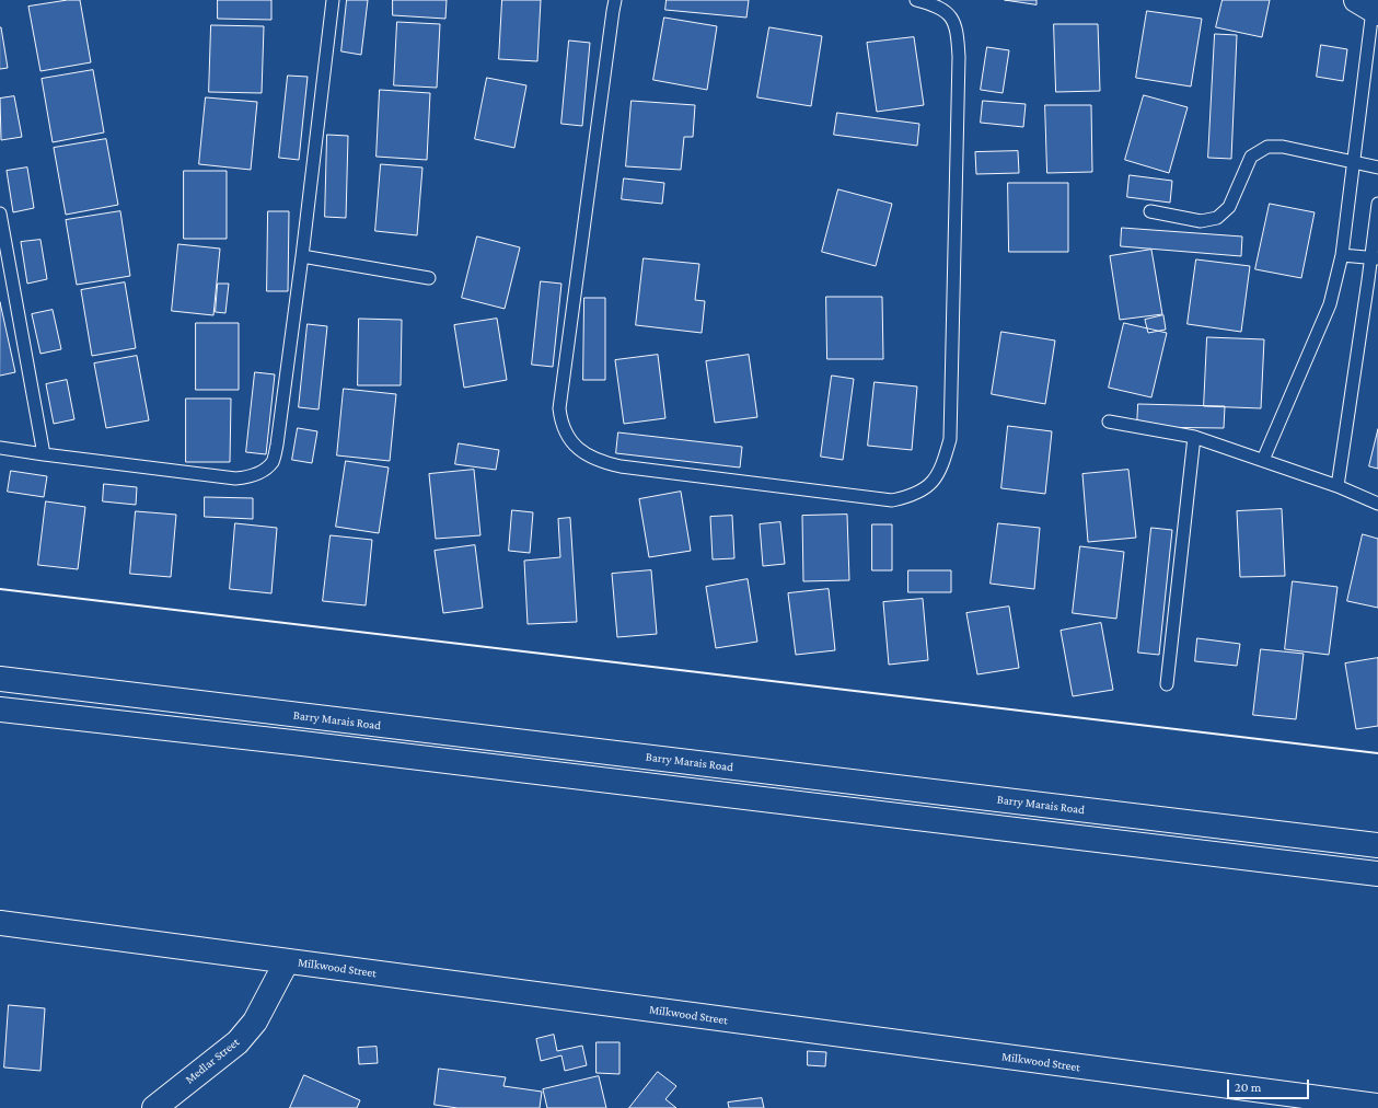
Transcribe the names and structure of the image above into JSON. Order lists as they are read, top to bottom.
{
  "streets": {
    "main road": ["Barry Marais Road", "Milkwood Street", "Medlar Street"]
  },
  "crossings": [
    ["Milkwood Street", "Medlar Street"]
  ],
  "scale_bar": "20 m"
}
